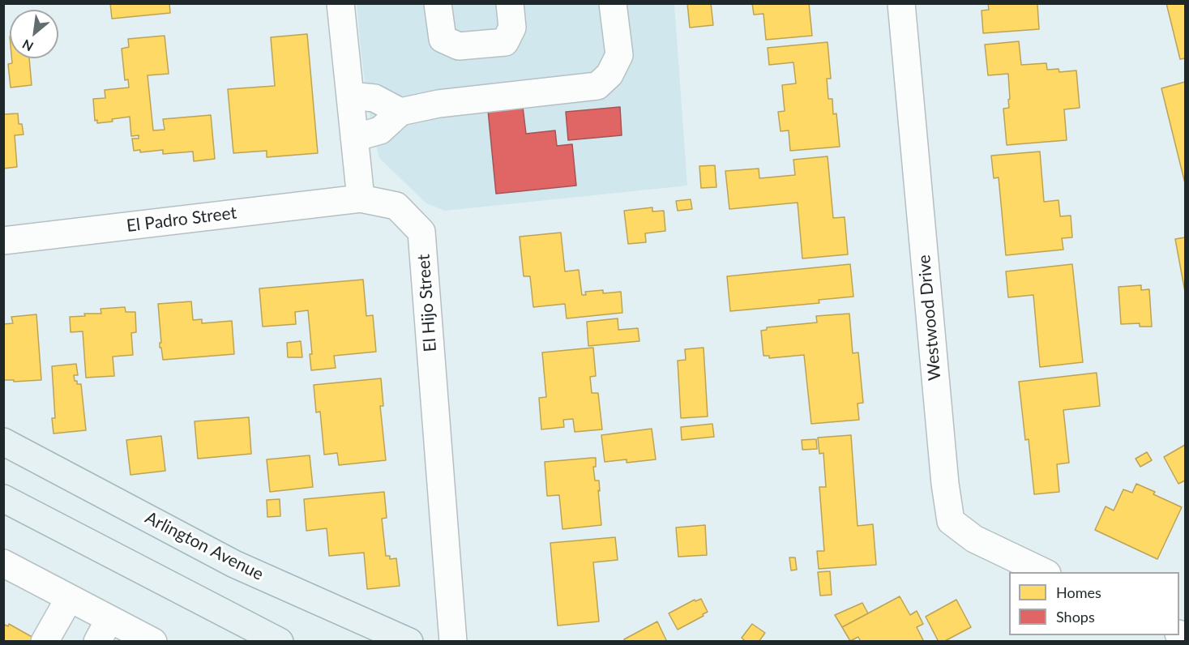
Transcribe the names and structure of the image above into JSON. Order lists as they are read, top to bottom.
{
  "streets": {
    "main road": ["Arlington Avenue"],
    "street": ["El Padro Street", "El Hijo Street", "Westwood Drive"]
  },
  "crossings": [
    ["El Padro Street", "El Hijo Street"]
  ],
  "legend": ["Homes", "Shops"],
  "north": "bottom left"
}
